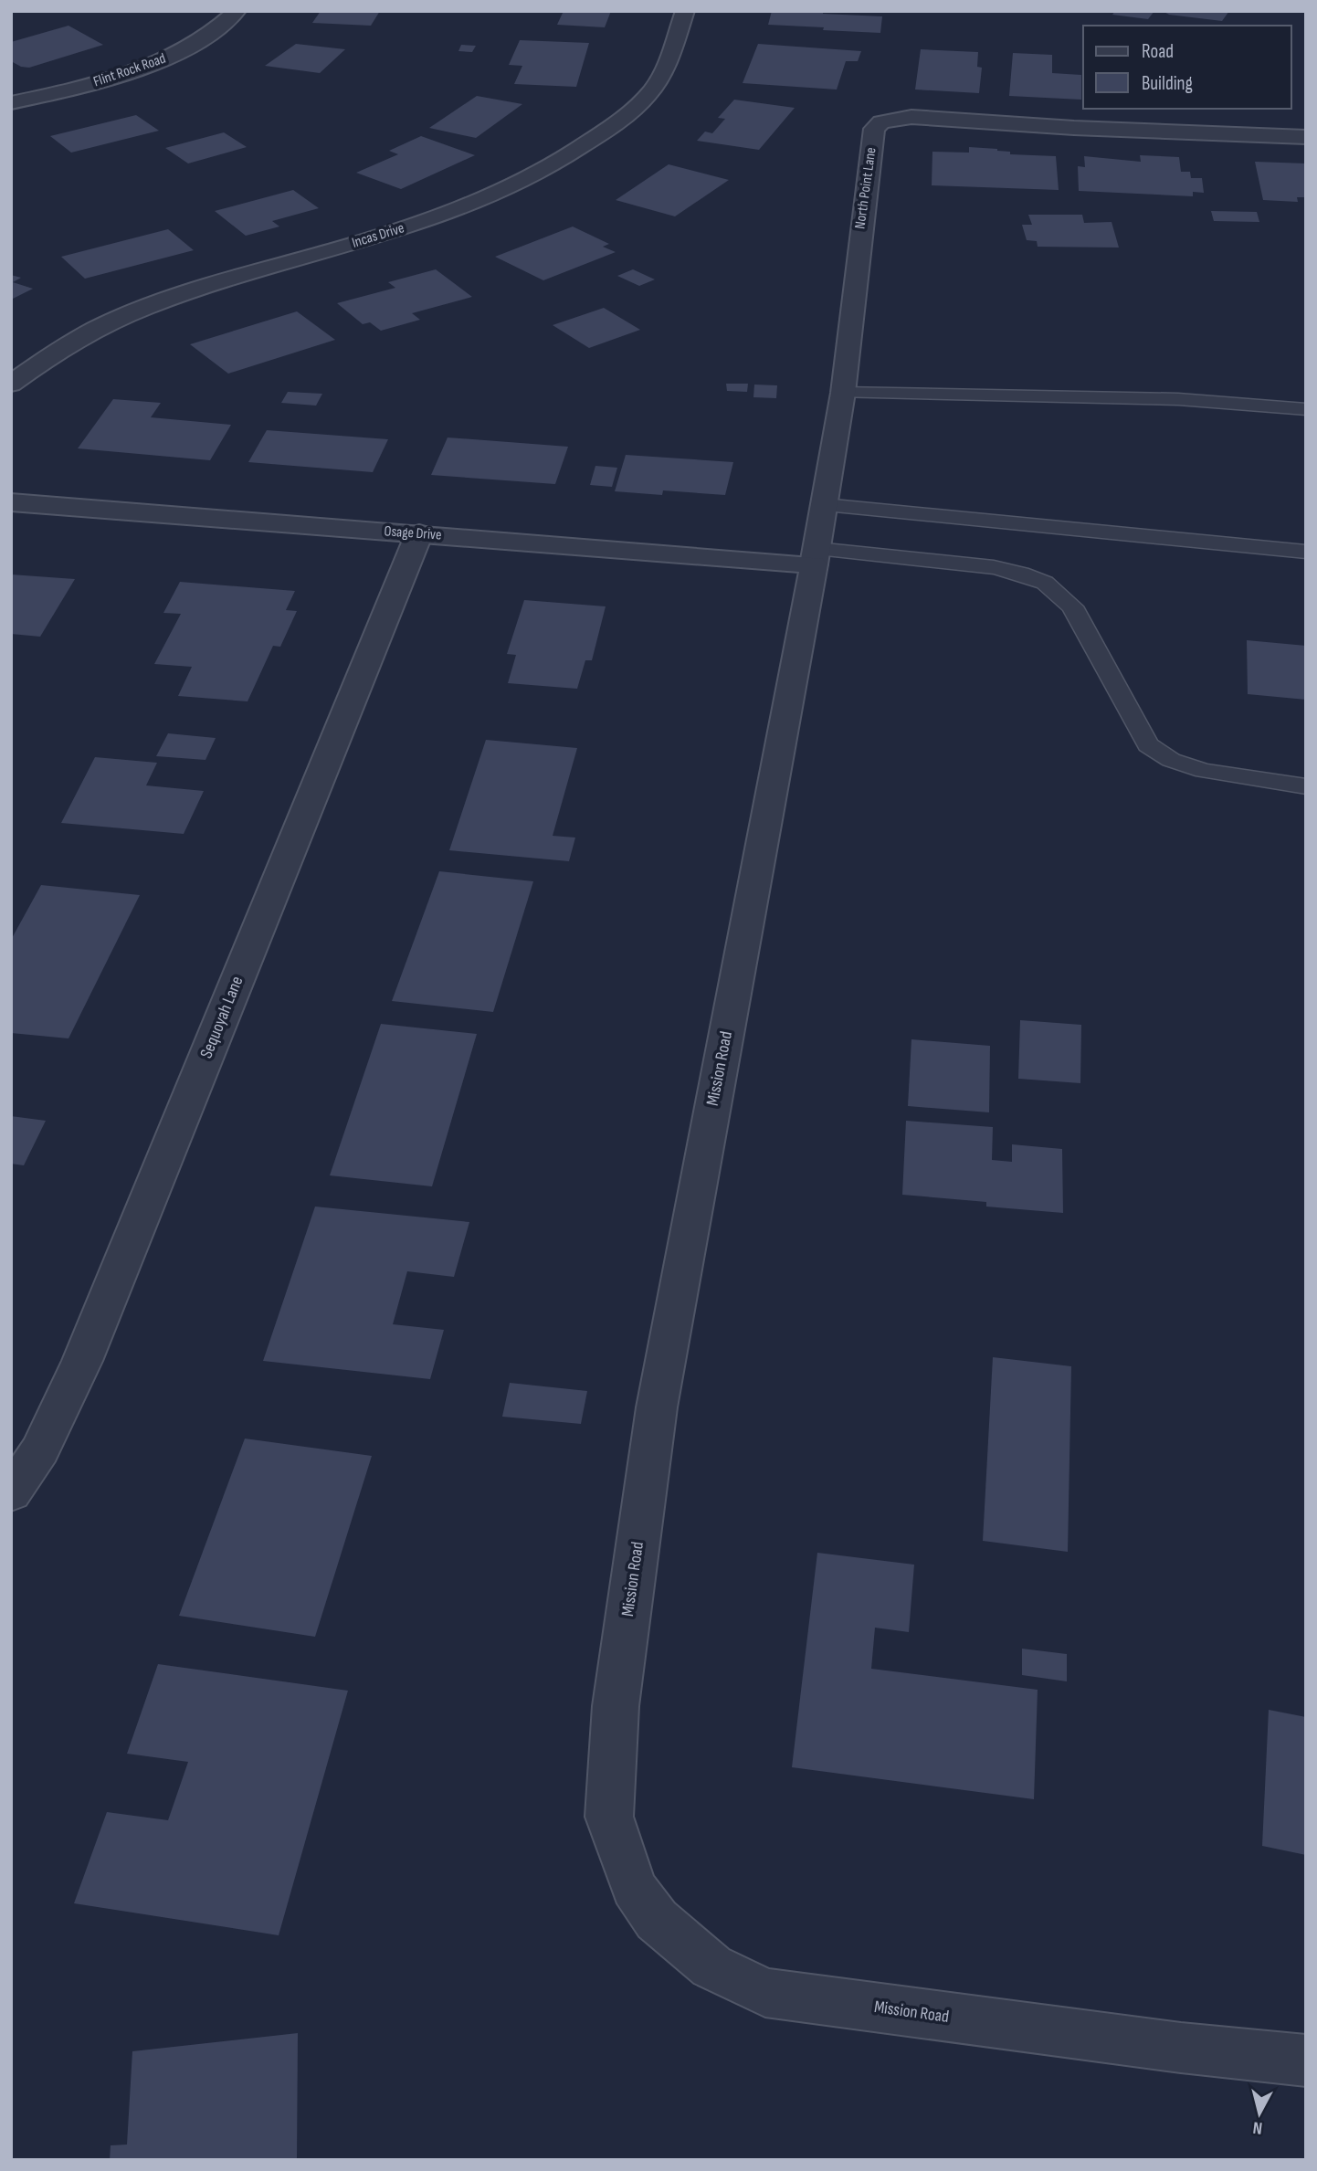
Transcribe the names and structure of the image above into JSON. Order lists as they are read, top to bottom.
{
  "streets": {
    "street": [
      "Flint Rock Road",
      "North Point Lane",
      "Incas Drive",
      "Osage Drive",
      "Sequoyah Lane",
      "Mission Road"
    ]
  },
  "crossings": [
    ["North Point Lane", "Osage Drive"],
    ["North Point Lane", "Mission Road"],
    ["Osage Drive", "Sequoyah Lane"],
    ["Osage Drive", "Mission Road"]
  ],
  "legend": ["Road", "Building"],
  "north": "bottom"
}
